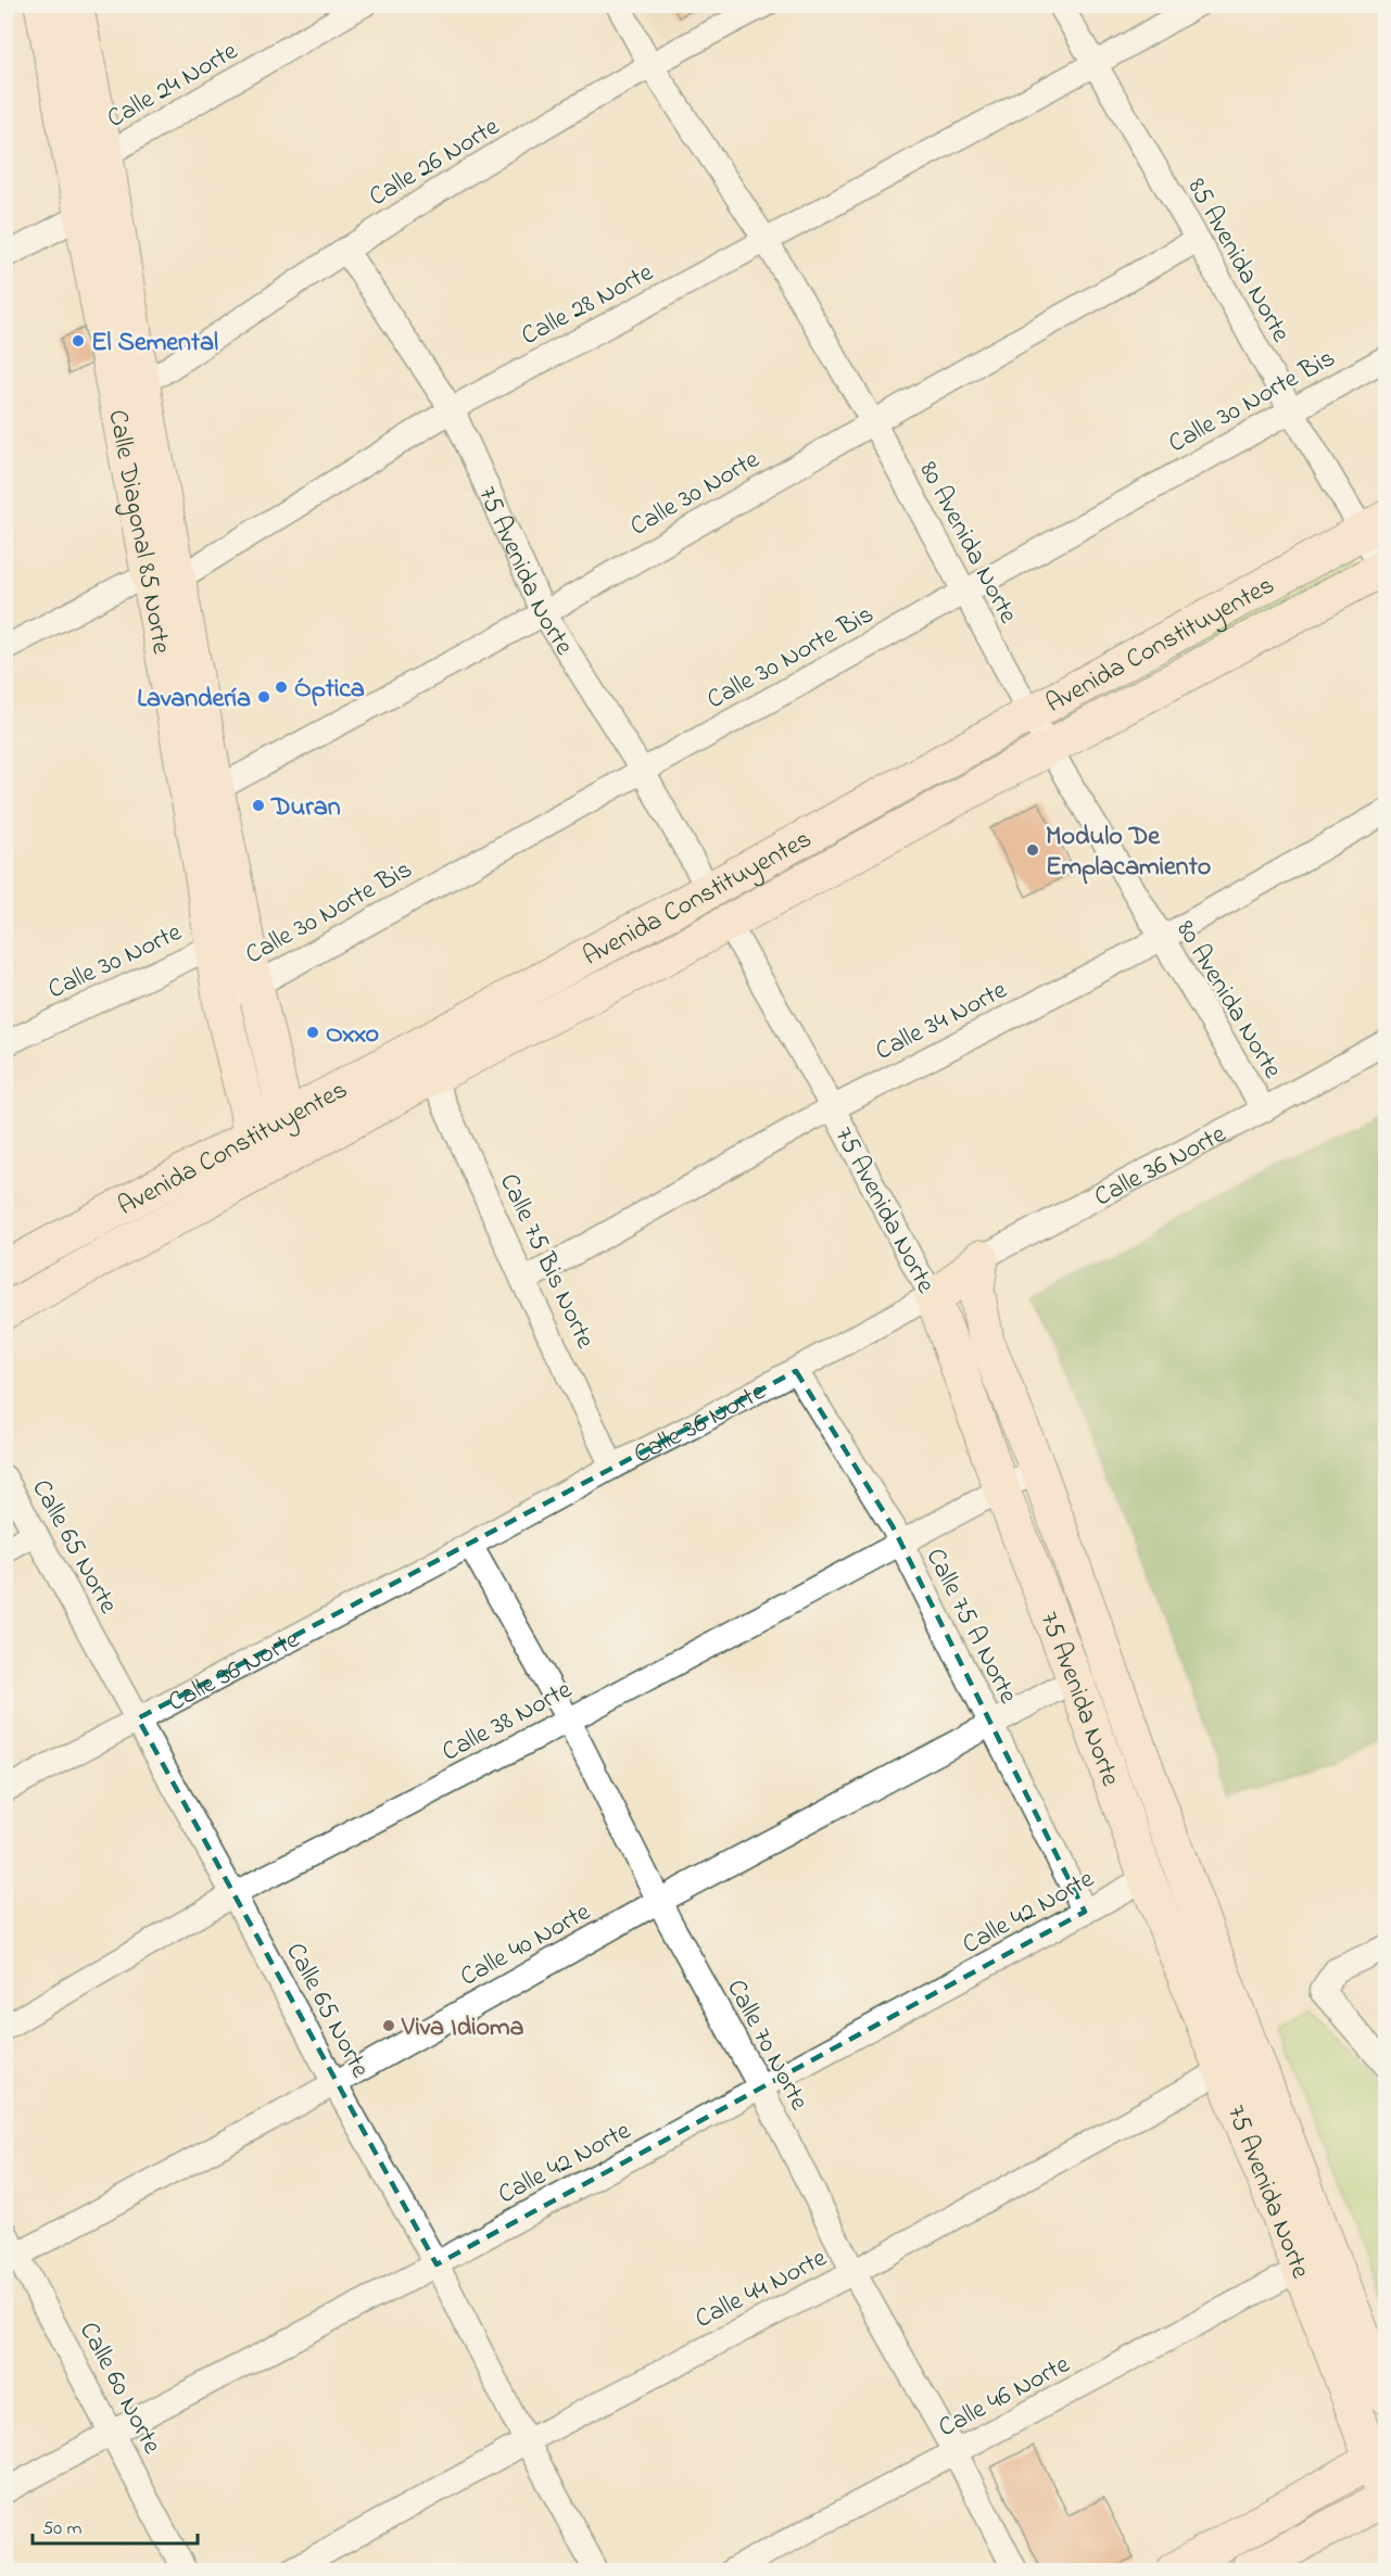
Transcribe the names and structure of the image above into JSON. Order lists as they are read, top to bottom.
{
  "streets": {
    "main road": [
      "Calle Diagonal 85 Norte",
      "75 Avenida Norte",
      "Avenida Constituyentes",
      "Calle 36 Norte"
    ],
    "street": [
      "Calle 24 Norte",
      "Calle 26 Norte",
      "85 Avenida Norte",
      "Calle 28 Norte",
      "Calle 30 Norte Bis",
      "Calle 30 Norte",
      "80 Avenida Norte",
      "Calle 34 Norte",
      "Calle 75 Bis Norte",
      "Calle 65 Norte",
      "Calle 75 A Norte",
      "Calle 38 Norte",
      "Calle 42 Norte",
      "Calle 40 Norte",
      "Calle 70 Norte",
      "Calle 44 Norte",
      "Calle 60 Norte",
      "Calle 46 Norte"
    ]
  },
  "crossings": [
    ["Calle 24 Norte", "Calle Diagonal 85 Norte"],
    ["Calle 26 Norte", "Calle Diagonal 85 Norte"],
    ["Calle 26 Norte", "80 Avenida Norte"],
    ["Calle 26 Norte", "75 Avenida Norte"],
    ["85 Avenida Norte", "Calle 28 Norte"],
    ["85 Avenida Norte", "Calle 30 Norte Bis"],
    ["85 Avenida Norte", "Calle 30 Norte"],
    ["85 Avenida Norte", "Avenida Constituyentes"],
    ["Calle 28 Norte", "Calle Diagonal 85 Norte"],
    ["Calle 28 Norte", "80 Avenida Norte"],
    ["Calle 28 Norte", "75 Avenida Norte"],
    ["Calle 30 Norte Bis", "Calle Diagonal 85 Norte"],
    ["Calle 30 Norte Bis", "80 Avenida Norte"],
    ["Calle 30 Norte Bis", "75 Avenida Norte"],
    ["Calle 30 Norte", "Calle Diagonal 85 Norte"],
    ["Calle 30 Norte", "80 Avenida Norte"],
    ["Calle 30 Norte", "75 Avenida Norte"],
    ["Calle Diagonal 85 Norte", "Avenida Constituyentes"],
    ["80 Avenida Norte", "Avenida Constituyentes"],
    ["80 Avenida Norte", "Calle 34 Norte"],
    ["80 Avenida Norte", "Calle 36 Norte"],
    ["75 Avenida Norte", "Avenida Constituyentes"],
    ["75 Avenida Norte", "Calle 34 Norte"],
    ["75 Avenida Norte", "Calle 36 Norte"],
    ["75 Avenida Norte", "Calle 38 Norte"],
    ["75 Avenida Norte", "Calle 42 Norte"],
    ["75 Avenida Norte", "Calle 40 Norte"],
    ["75 Avenida Norte", "Calle 44 Norte"],
    ["75 Avenida Norte", "Calle 46 Norte"],
    ["Avenida Constituyentes", "Calle 75 Bis Norte"],
    ["Calle 34 Norte", "Calle 75 Bis Norte"],
    ["Calle 36 Norte", "Calle 75 Bis Norte"],
    ["Calle 36 Norte", "Calle 65 Norte"],
    ["Calle 36 Norte", "Calle 75 A Norte"],
    ["Calle 36 Norte", "Calle 70 Norte"],
    ["Calle 65 Norte", "Calle 38 Norte"],
    ["Calle 65 Norte", "Calle 42 Norte"],
    ["Calle 65 Norte", "Calle 40 Norte"],
    ["Calle 65 Norte", "Calle 44 Norte"],
    ["Calle 75 A Norte", "Calle 38 Norte"],
    ["Calle 75 A Norte", "Calle 42 Norte"],
    ["Calle 75 A Norte", "Calle 40 Norte"],
    ["Calle 38 Norte", "Calle 70 Norte"],
    ["Calle 42 Norte", "Calle 70 Norte"],
    ["Calle 42 Norte", "Calle 60 Norte"],
    ["Calle 40 Norte", "Calle 70 Norte"],
    ["Calle 40 Norte", "Calle 60 Norte"],
    ["Calle 70 Norte", "Calle 44 Norte"],
    ["Calle 70 Norte", "Calle 46 Norte"]
  ],
  "places": [
    "El Semental",
    "Óptica",
    "Lavandería",
    "Duran",
    "Modulo De Emplacamiento",
    "Oxxo",
    "Viva Idioma"
  ],
  "scale_bar": "50 m"
}
